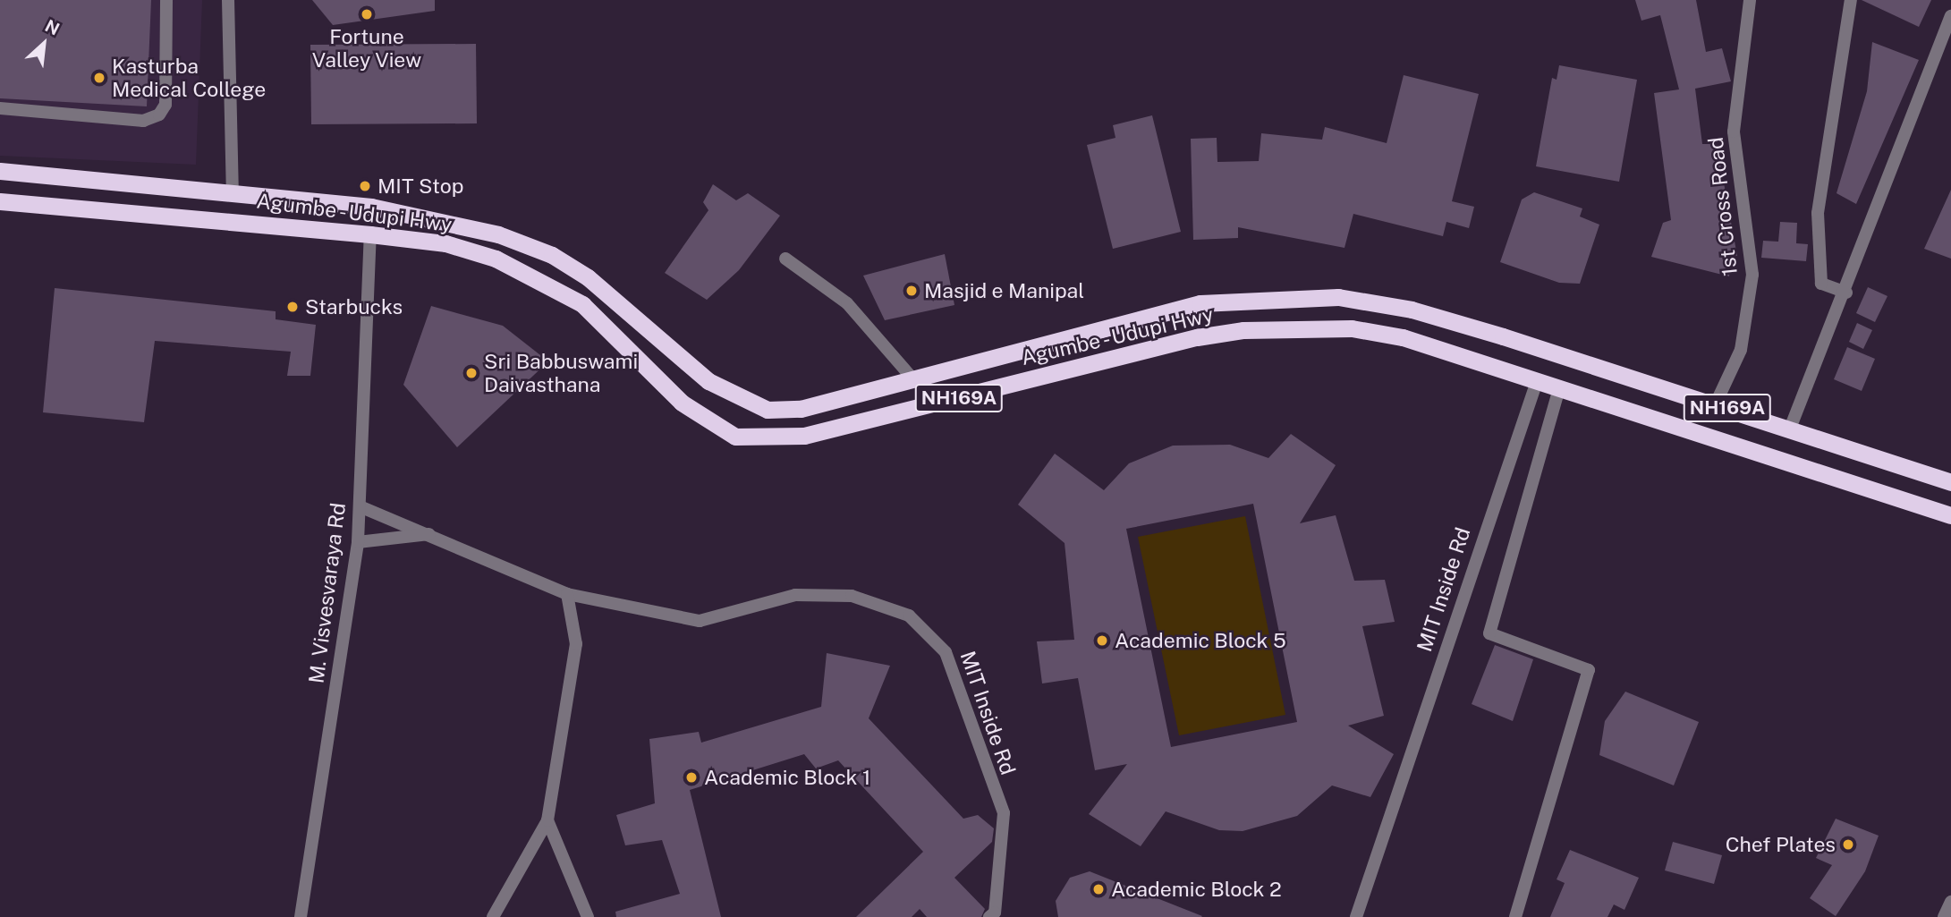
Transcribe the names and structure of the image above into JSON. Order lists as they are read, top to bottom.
{
  "streets": {
    "highway": ["Agumbe - Udupi Hwy", "NH169A"],
    "street": ["1st Cross Road", "MIT Inside Rd", "M. Visvesvaraya Rd"]
  },
  "crossings": [
    ["1st Cross Road", "Agumbe - Udupi Hwy"],
    ["1st Cross Road", "NH169A"],
    ["Agumbe - Udupi Hwy", "NH169A"],
    ["Agumbe - Udupi Hwy", "MIT Inside Rd"],
    ["Agumbe - Udupi Hwy", "M. Visvesvaraya Rd"],
    ["MIT Inside Rd", "M. Visvesvaraya Rd"]
  ],
  "places": [
    "Fortune Valley View",
    "Kasturba Medical College",
    "MIT Stop",
    "Masjid e Manipal",
    "Starbucks",
    "Sri Babbuswami Daivasthana",
    "Academic Block 5",
    "Academic Block 1",
    "Chef Plates",
    "Academic Block 2"
  ],
  "north": "top right"
}
